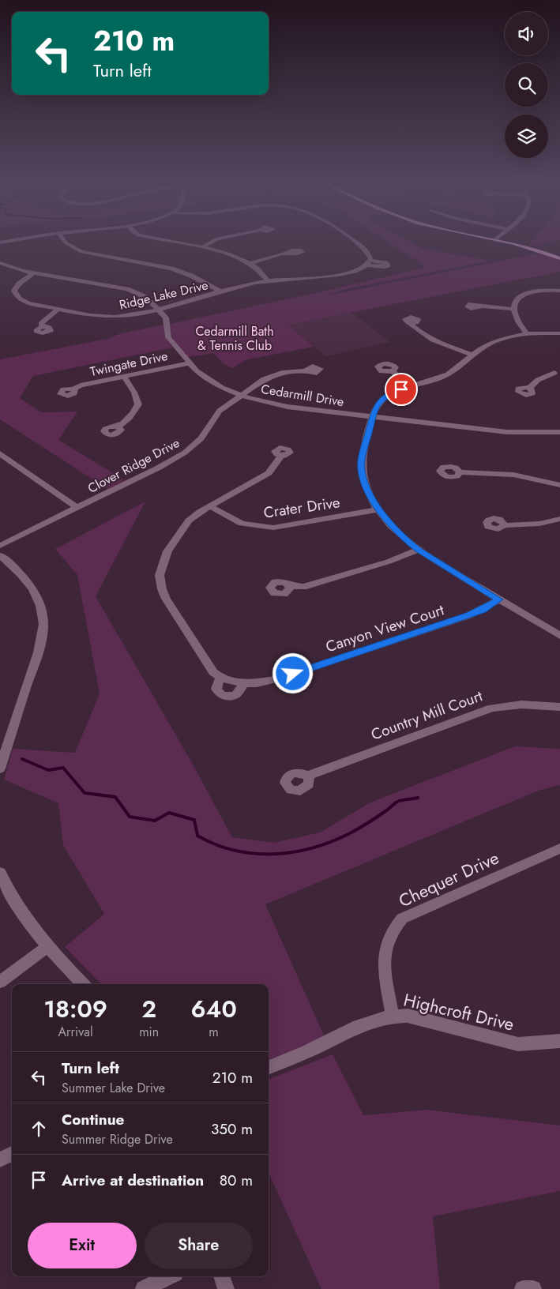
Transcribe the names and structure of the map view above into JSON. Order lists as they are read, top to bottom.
{
  "streets": {
    "street": [
      "Ridge Lake Drive",
      "Twingate Drive",
      "Cedarmill Drive",
      "Clover Ridge Drive",
      "Crater Drive",
      "Canyon View Court",
      "Country Mill Court",
      "Chequer Drive",
      "Highcroft Drive"
    ]
  },
  "crossings": [
    ["Ridge Lake Drive", "Cedarmill Drive"],
    ["Twingate Drive", "Cedarmill Drive"],
    ["Cedarmill Drive", "Clover Ridge Drive"],
    ["Chequer Drive", "Highcroft Drive"]
  ],
  "parks": ["Cedarmill Bath & Tennis Club"],
  "page": {
    "turn": ["210 m", "Turn left"],
    "eta": [
      "18:09",
      "Arrival",
      "2",
      "min",
      "640",
      "m"
    ],
    "list": [
      {
        "name": "Turn left",
        "note": "Summer Lake Drive",
        "value": "210 m"
      },
      {
        "name": "Continue",
        "note": "Summer Ridge Drive",
        "value": "350 m"
      },
      {
        "name": "Arrive at destination",
        "value": "80 m"
      }
    ],
    "buttons": ["Exit", "Share"]
  }
}
